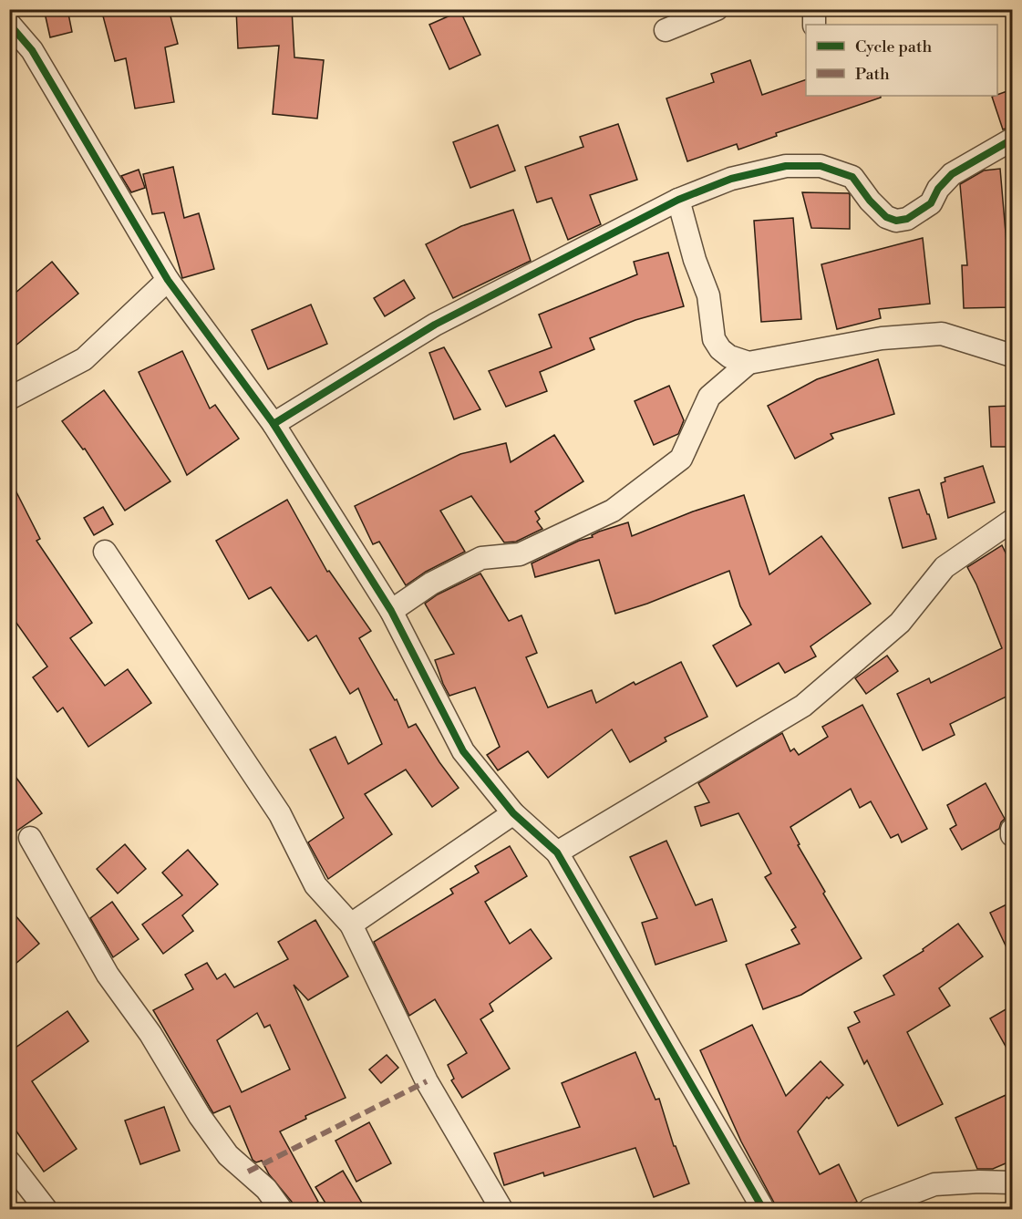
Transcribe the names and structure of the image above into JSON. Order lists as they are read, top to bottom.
{
  "legend": ["Cycle path", "Path"]
}
